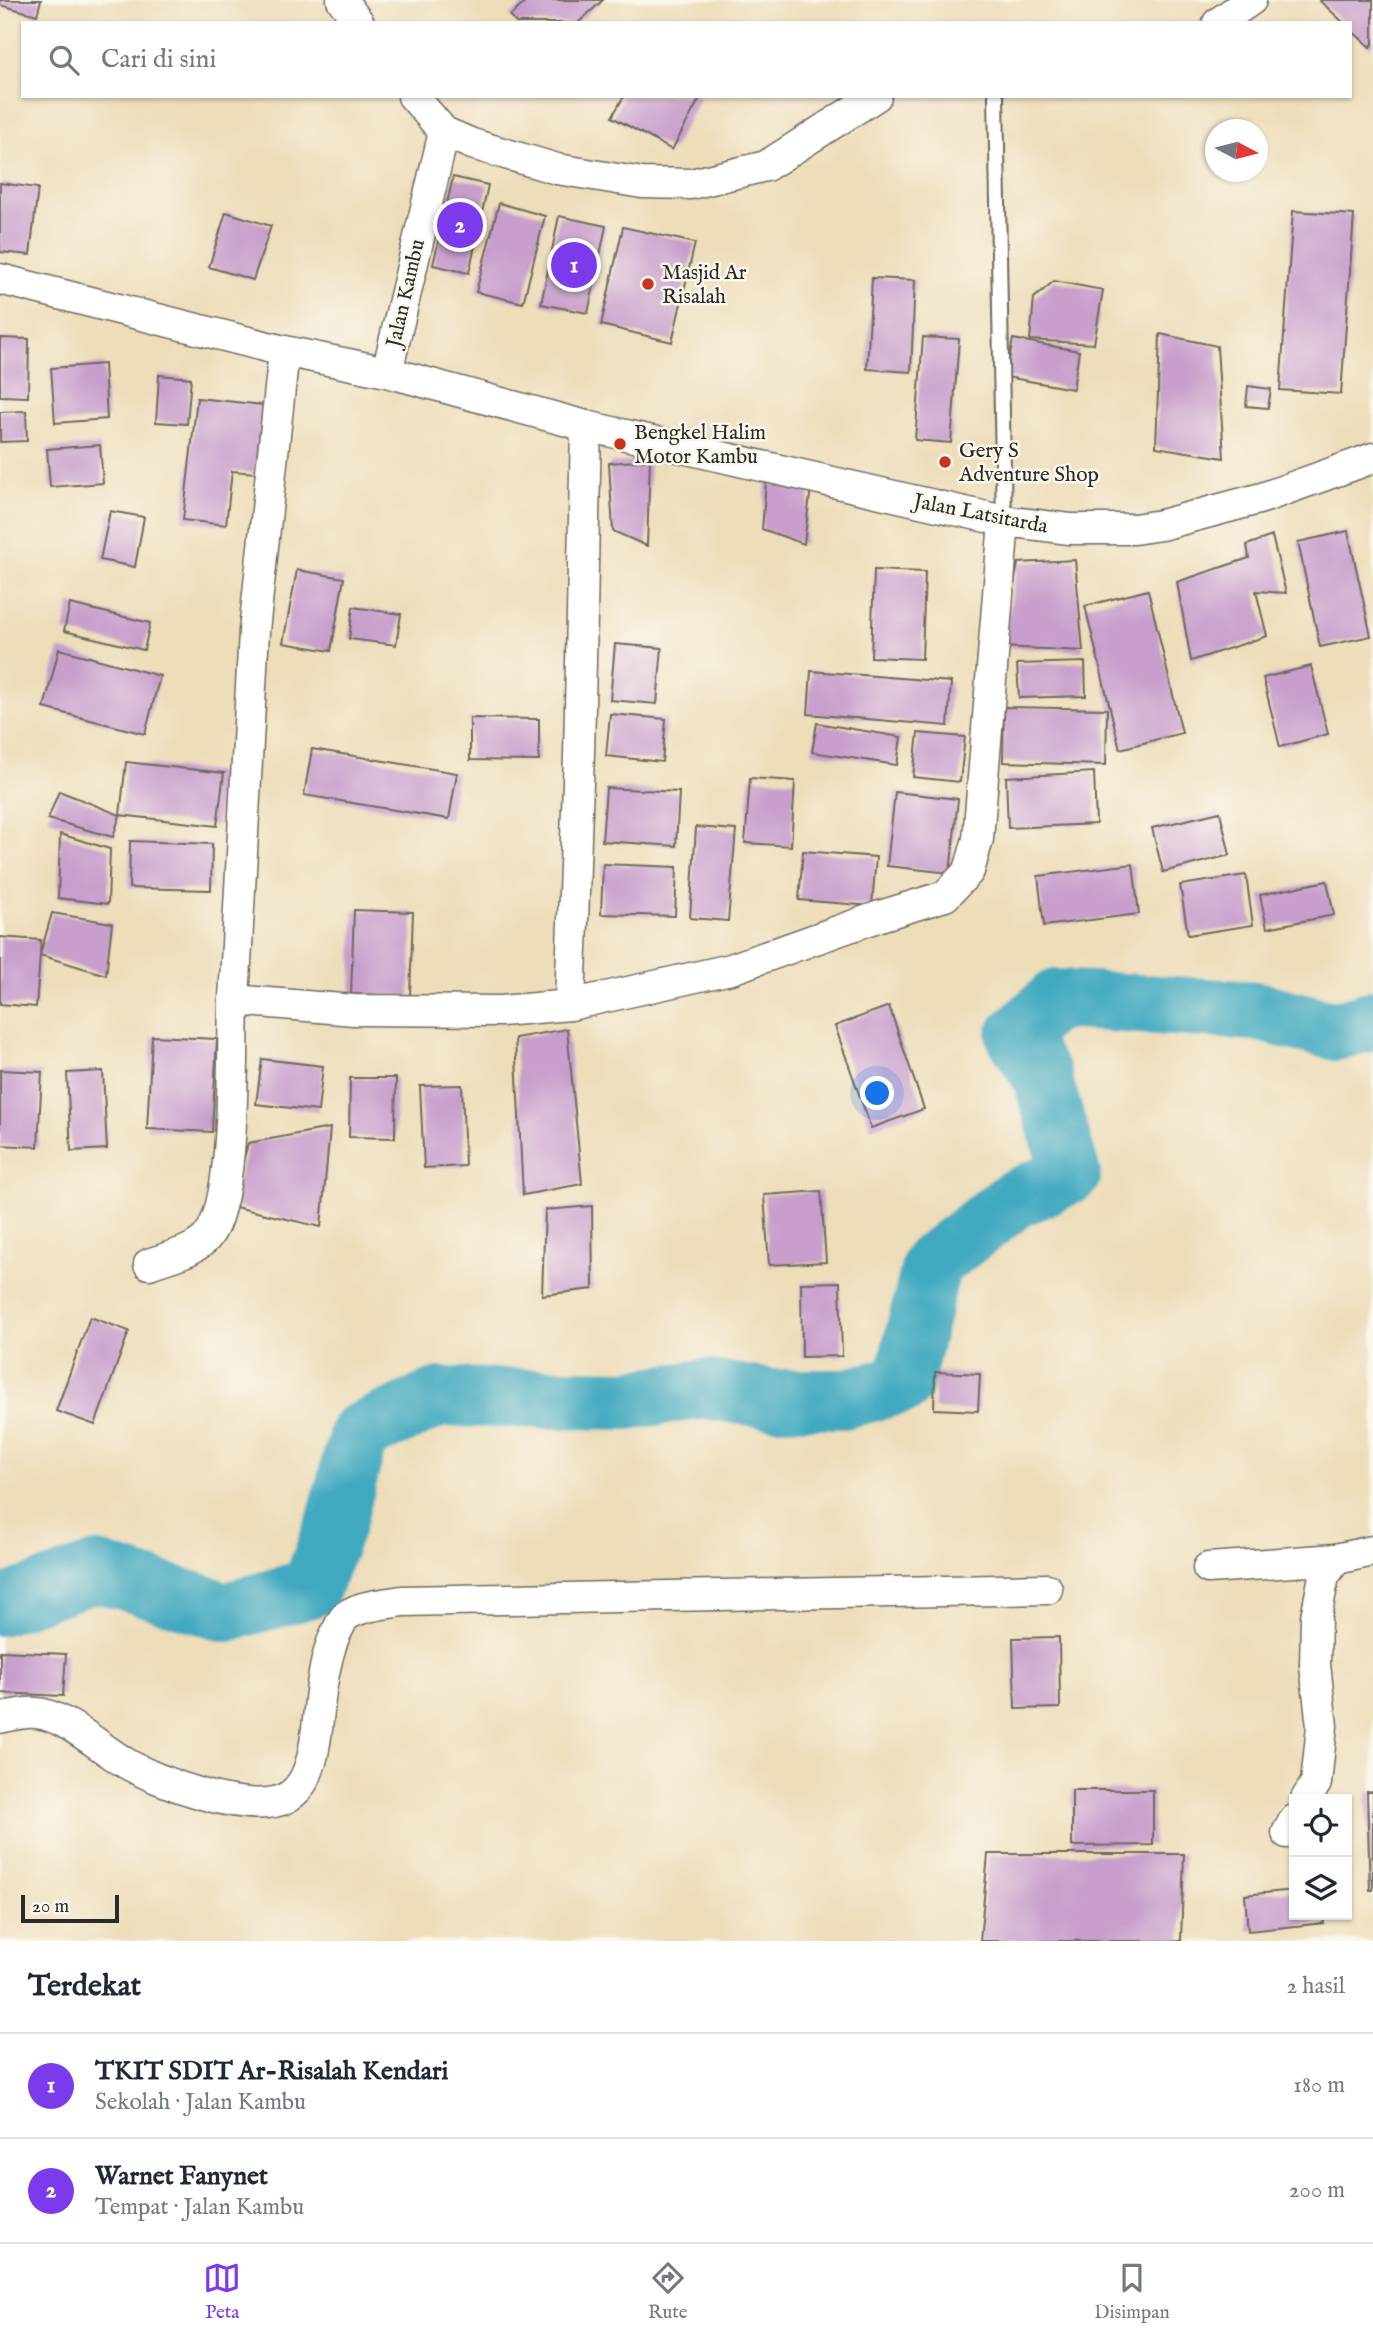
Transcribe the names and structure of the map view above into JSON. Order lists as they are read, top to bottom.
{
  "streets": {
    "street": ["Jalan Kambu", "Jalan Latsitarda"]
  },
  "crossings": [
    ["Jalan Kambu", "Jalan Latsitarda"]
  ],
  "places": ["Masjid Ar Risalah", "Bengkel Halim Motor Kambu", "Gery S Adventure Shop"],
  "scale_bar": "20 m",
  "north": "right",
  "page": {
    "search": "Cari di sini",
    "pins": ["2", "1"],
    "scale": "20 m",
    "heading": ["Terdekat", "2 hasil"],
    "list": [
      {
        "mark": "1",
        "name": "TKIT SDIT Ar-Risalah Kendari",
        "note": "Sekolah · Jalan Kambu",
        "value": "180 m"
      },
      {
        "mark": "2",
        "name": "Warnet Fanynet",
        "note": "Tempat · Jalan Kambu",
        "value": "200 m"
      }
    ],
    "nav": ["Peta", "Rute", "Disimpan"]
  }
}
